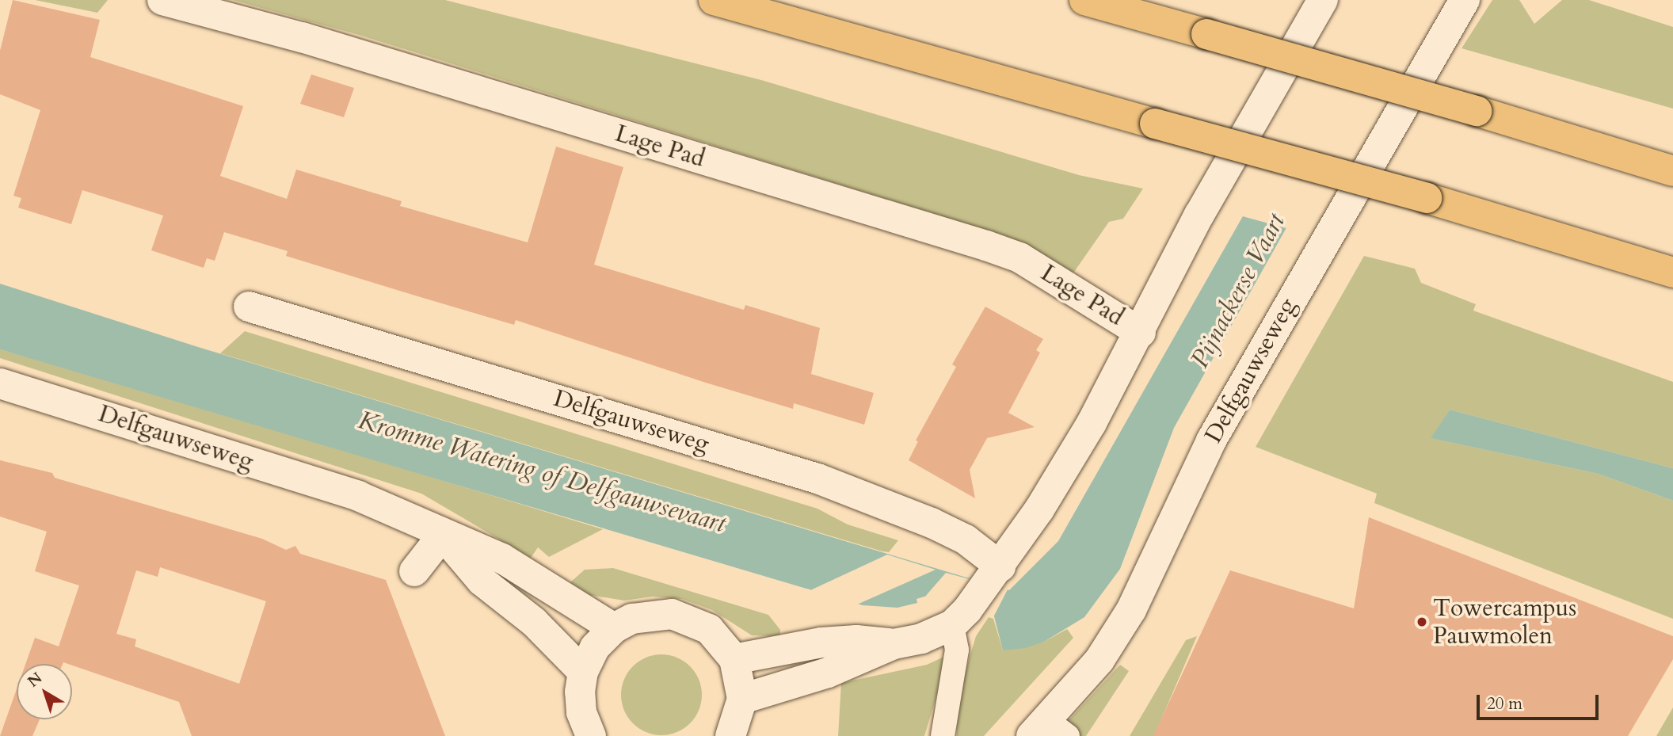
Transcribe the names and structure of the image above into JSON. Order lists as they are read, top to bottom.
{
  "streets": {
    "street": ["Lage Pad", "Delfgauwseweg"]
  },
  "water": ["Pijnackerse Vaart", "Kromme Watering of Delfgauwsevaart"],
  "places": ["Towercampus Pauwmolen"],
  "scale_bar": "20 m",
  "north": "top left"
}
